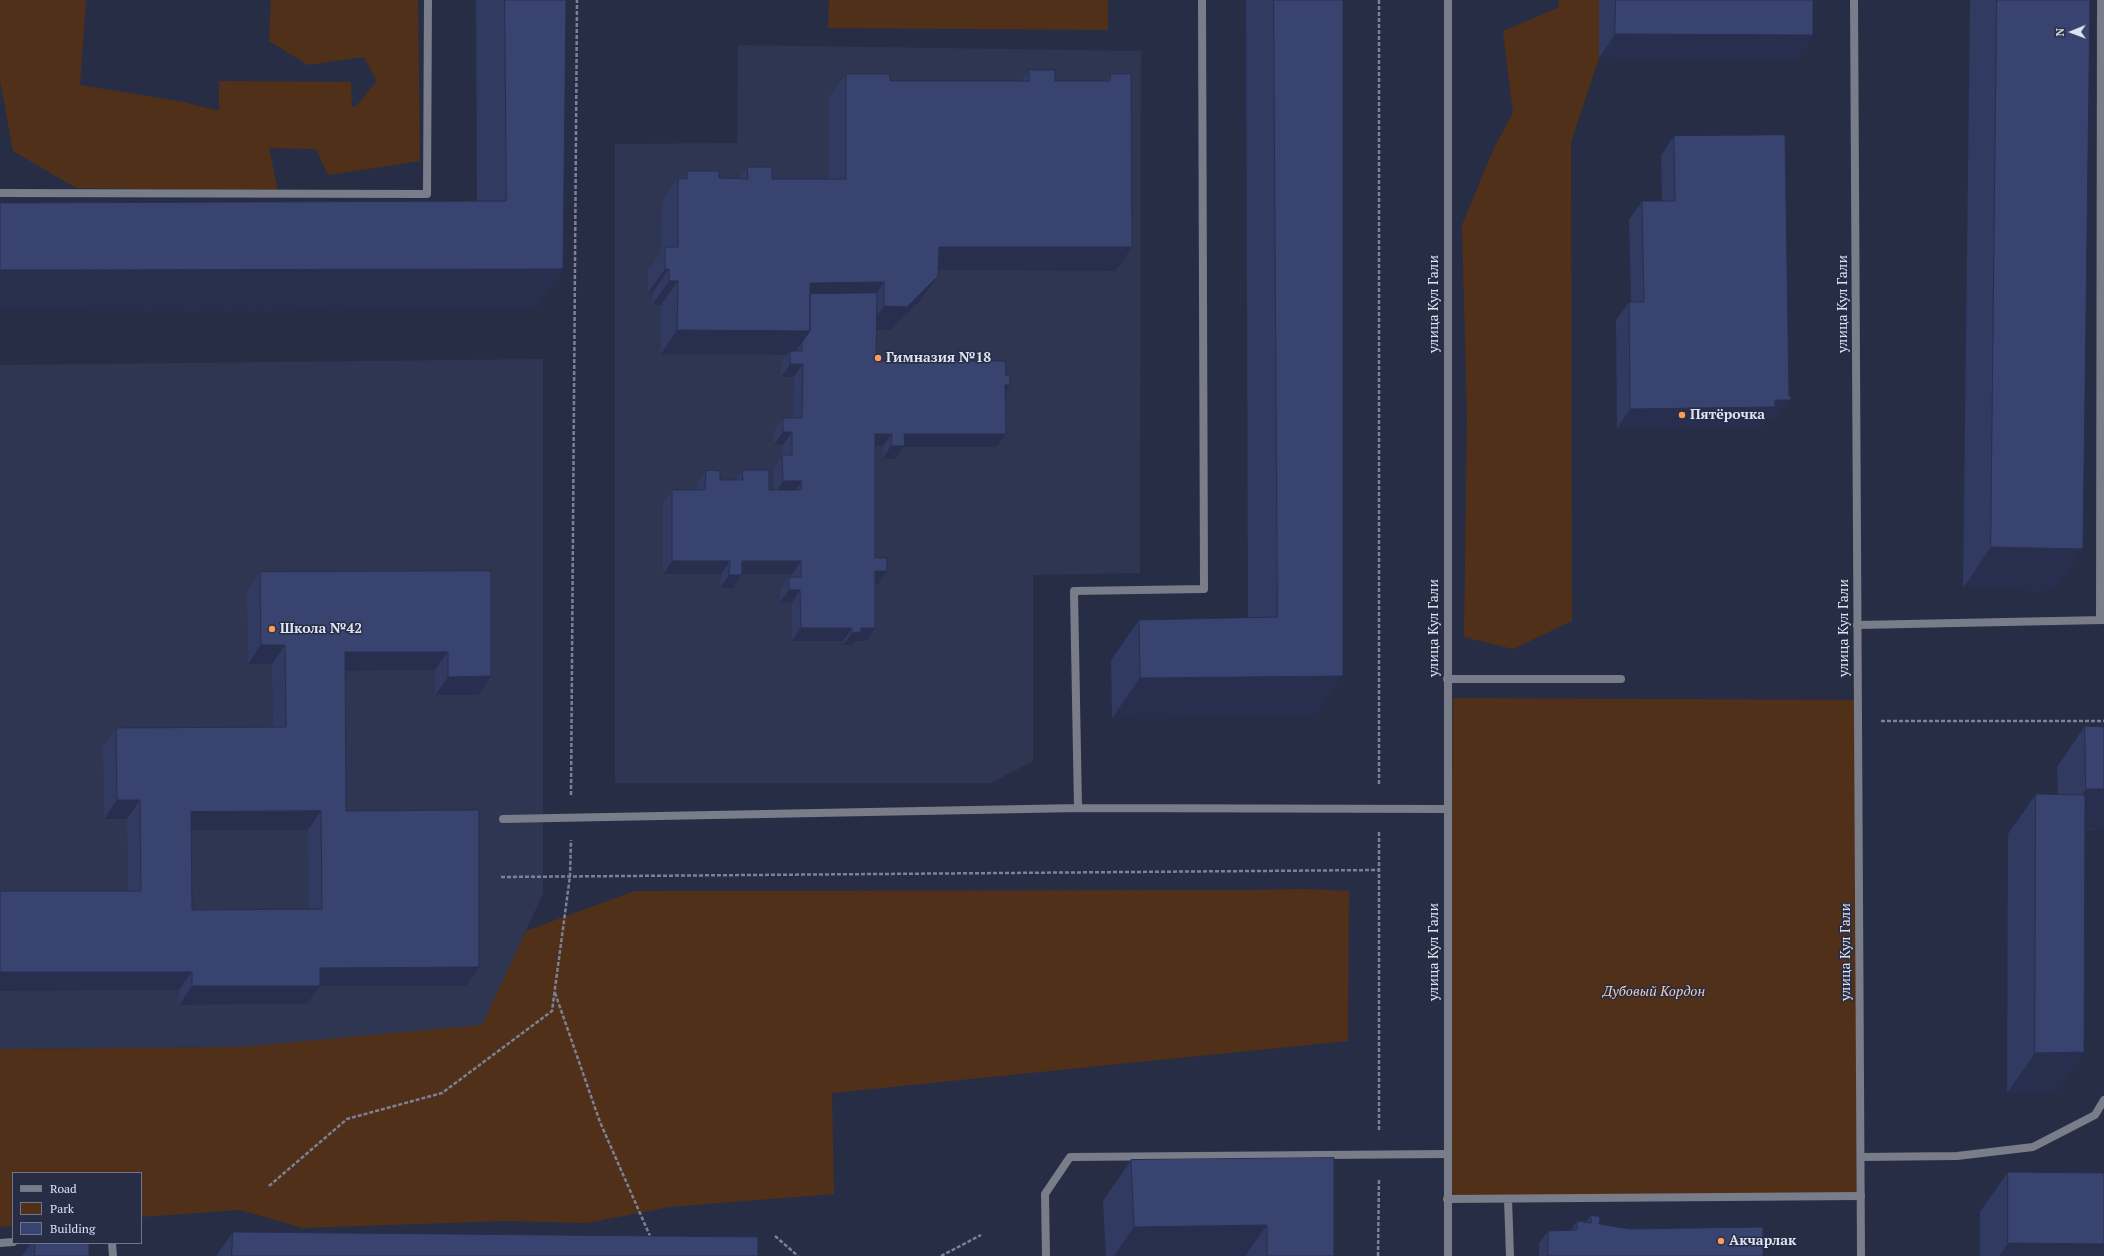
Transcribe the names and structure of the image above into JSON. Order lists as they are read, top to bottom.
{
  "streets": {
    "street": ["улица Кул Гали"]
  },
  "parks": ["Дубовый Кордон"],
  "places": [
    "Гимназия №18",
    "Пятёрочка",
    "Школа №42",
    "Акчарлак"
  ],
  "legend": ["Road", "Park", "Building"],
  "north": "left"
}
